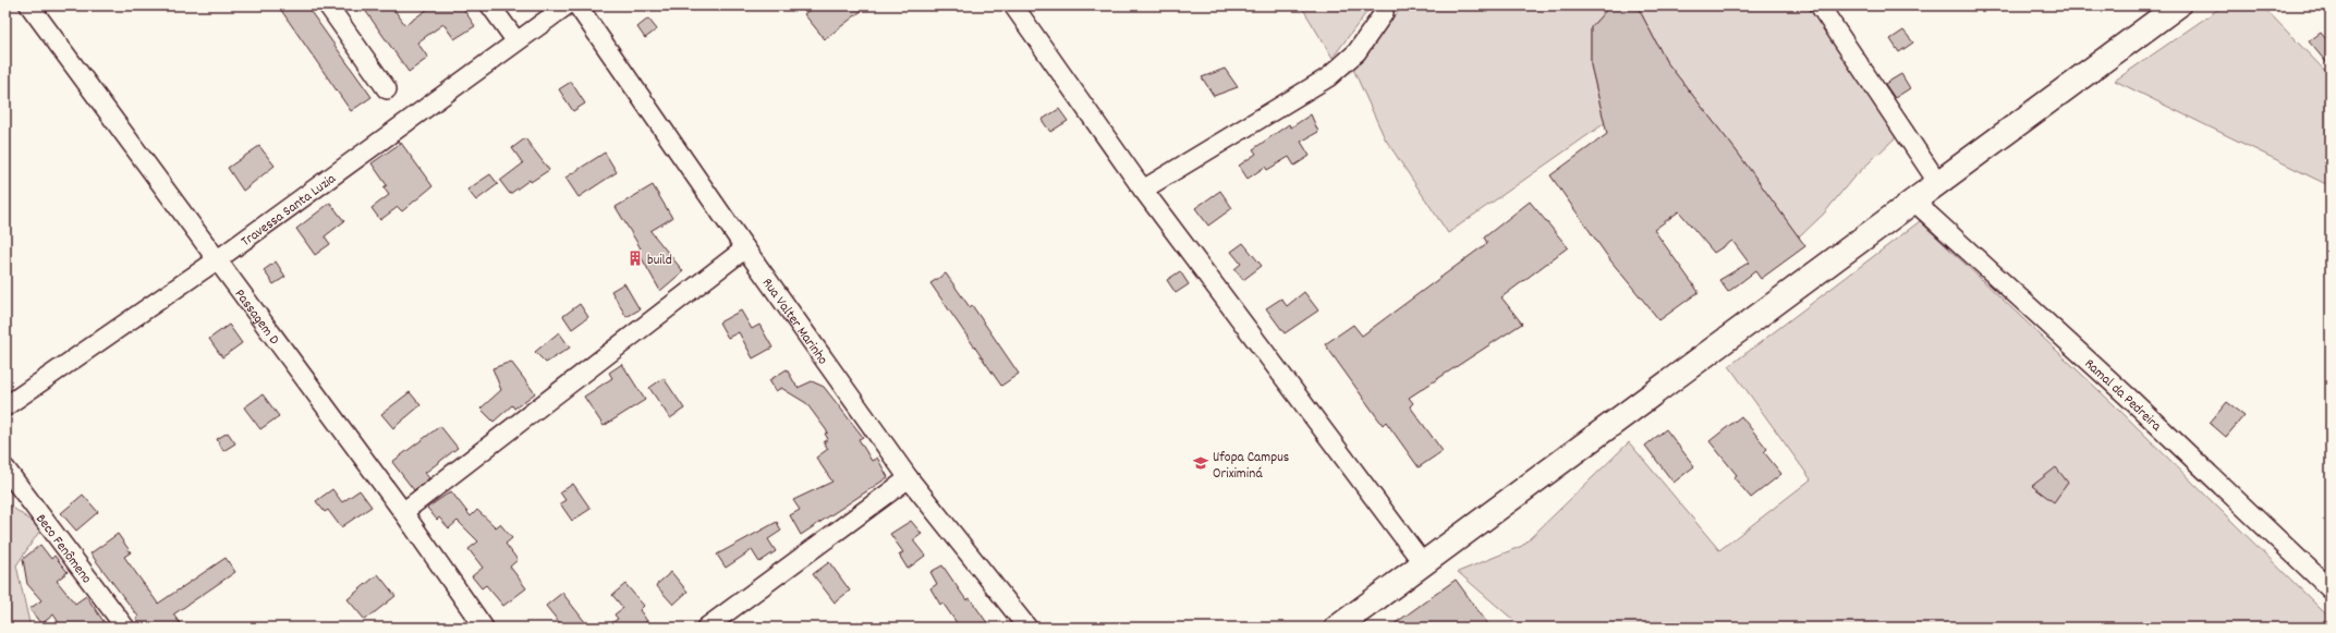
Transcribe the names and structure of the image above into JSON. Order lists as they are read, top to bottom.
{
  "streets": {
    "street": [
      "Travessa Santa Luzia",
      "Passagem D",
      "Rua Valter Marinho",
      "Ramal da Pedreira",
      "Beco Fenômeno"
    ]
  },
  "crossings": [
    ["Travessa Santa Luzia", "Passagem D"]
  ],
  "places": {
    "building": ["build"],
    "school or university": ["Ufopa Campus Oriximiná"]
  }
}
